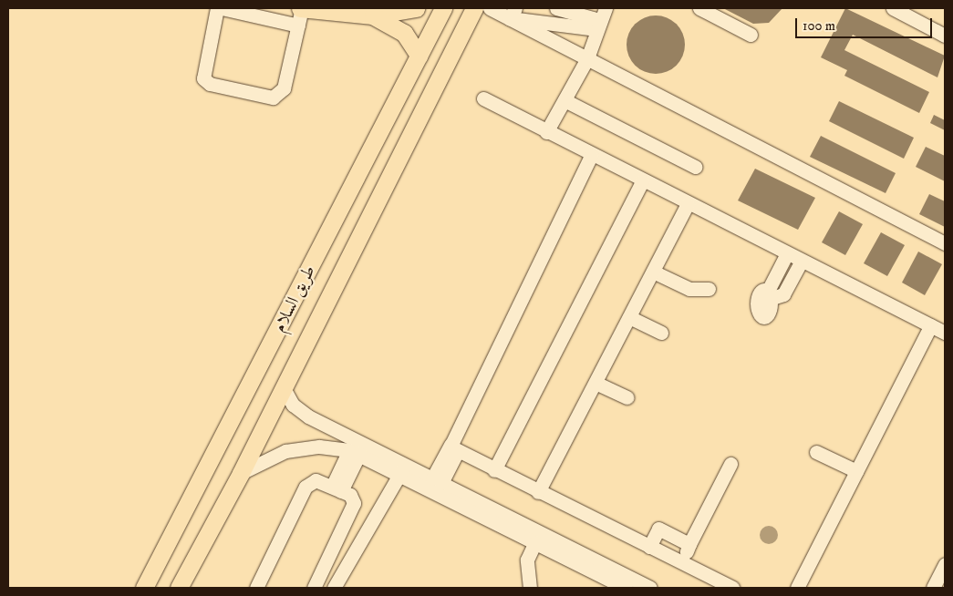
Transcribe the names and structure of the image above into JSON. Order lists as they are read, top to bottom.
{
  "streets": {
    "main road": ["طريق السلام"]
  },
  "scale_bar": "100 m"
}
